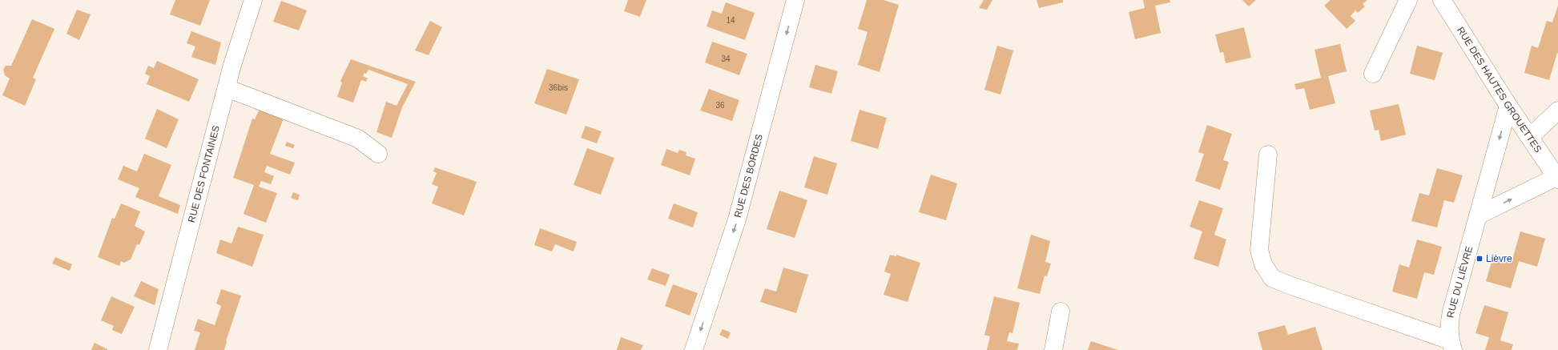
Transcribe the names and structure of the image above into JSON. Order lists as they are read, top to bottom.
{
  "streets": {
    "street": [
      "RUE DES HAUTES GROUETTES",
      "RUE DES FONTAINES",
      "RUE DES BORDES",
      "RUE DU LIÈVRE"
    ]
  },
  "crossings": [
    ["RUE DES HAUTES GROUETTES", "RUE DU LIÈVRE"]
  ],
  "one_way": ["RUE DES BORDES", "RUE DU LIÈVRE"],
  "places": {
    "transit": ["Lièvre"]
  },
  "house_numbers": [
    "14",
    "34",
    "36bis",
    "36"
  ]
}
